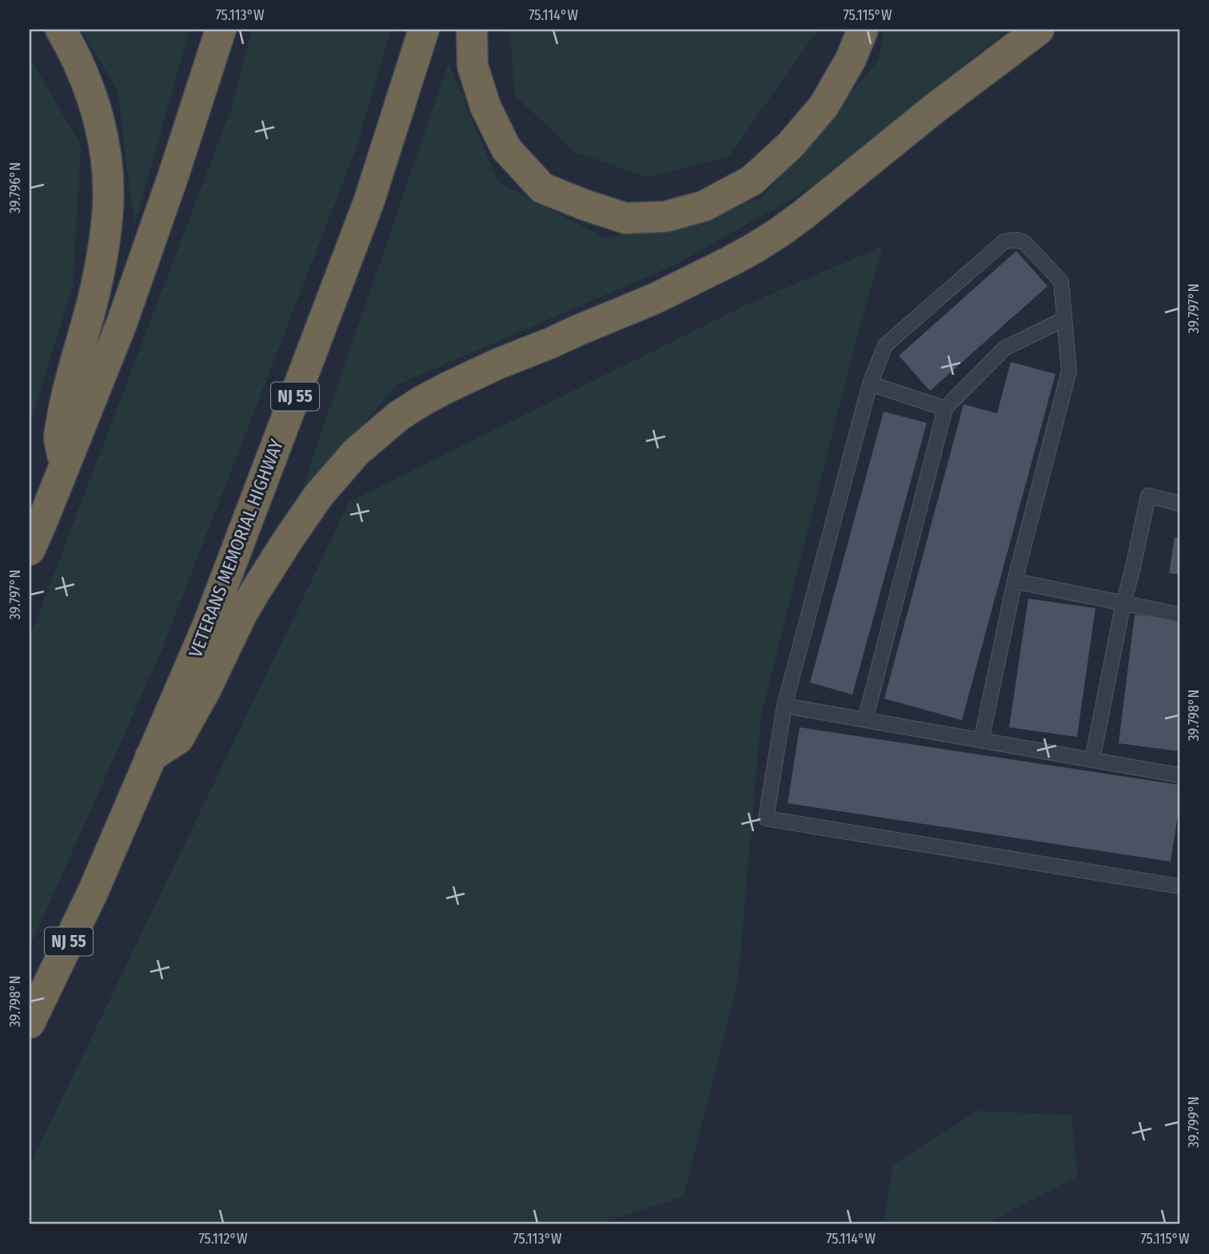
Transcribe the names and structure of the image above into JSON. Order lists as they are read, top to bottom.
{
  "streets": {
    "highway": ["NJ 55", "VETERANS MEMORIAL HIGHWAY"]
  },
  "coordinates": [
    "75.113°W",
    "75.114°W",
    "75.115°W",
    "39.796°N",
    "39.797°N",
    "39.798°N",
    "39.799°N",
    "75.112°W"
  ]
}
